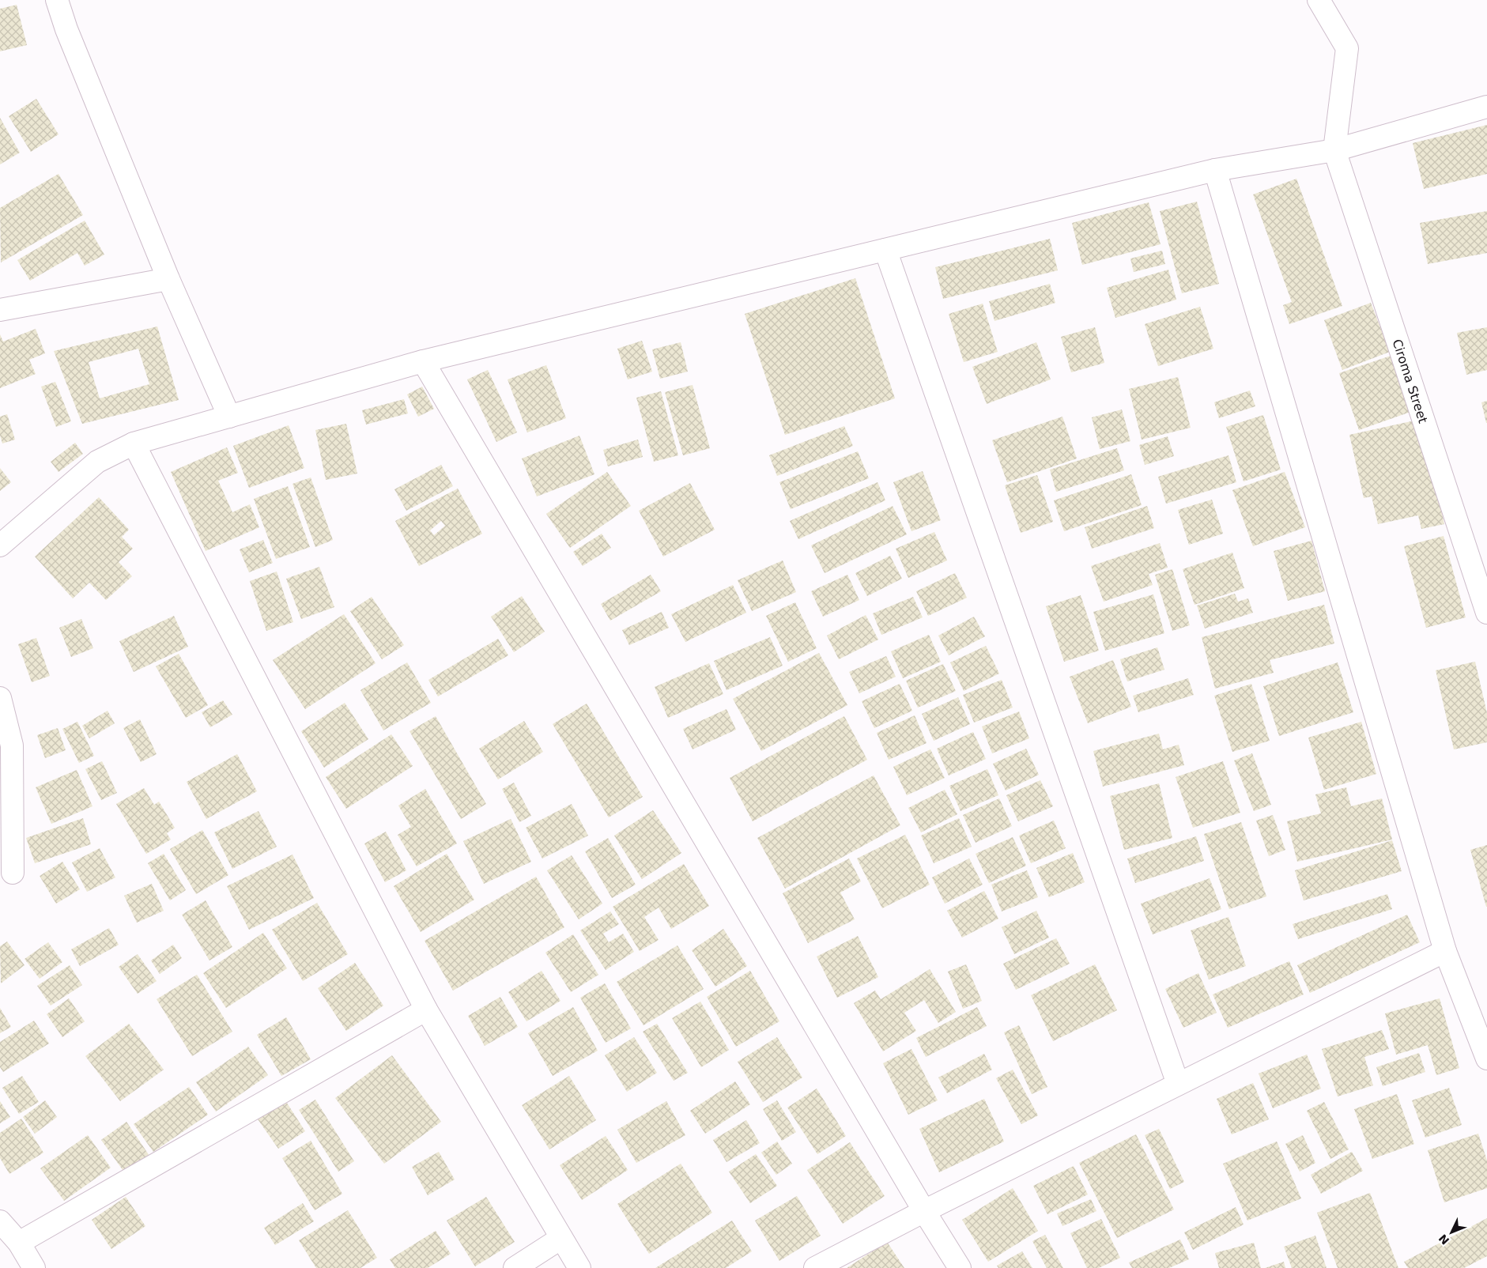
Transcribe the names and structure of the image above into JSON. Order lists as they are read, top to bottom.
{
  "streets": {
    "street": ["Ciroma Street"]
  },
  "north": "bottom left"
}
